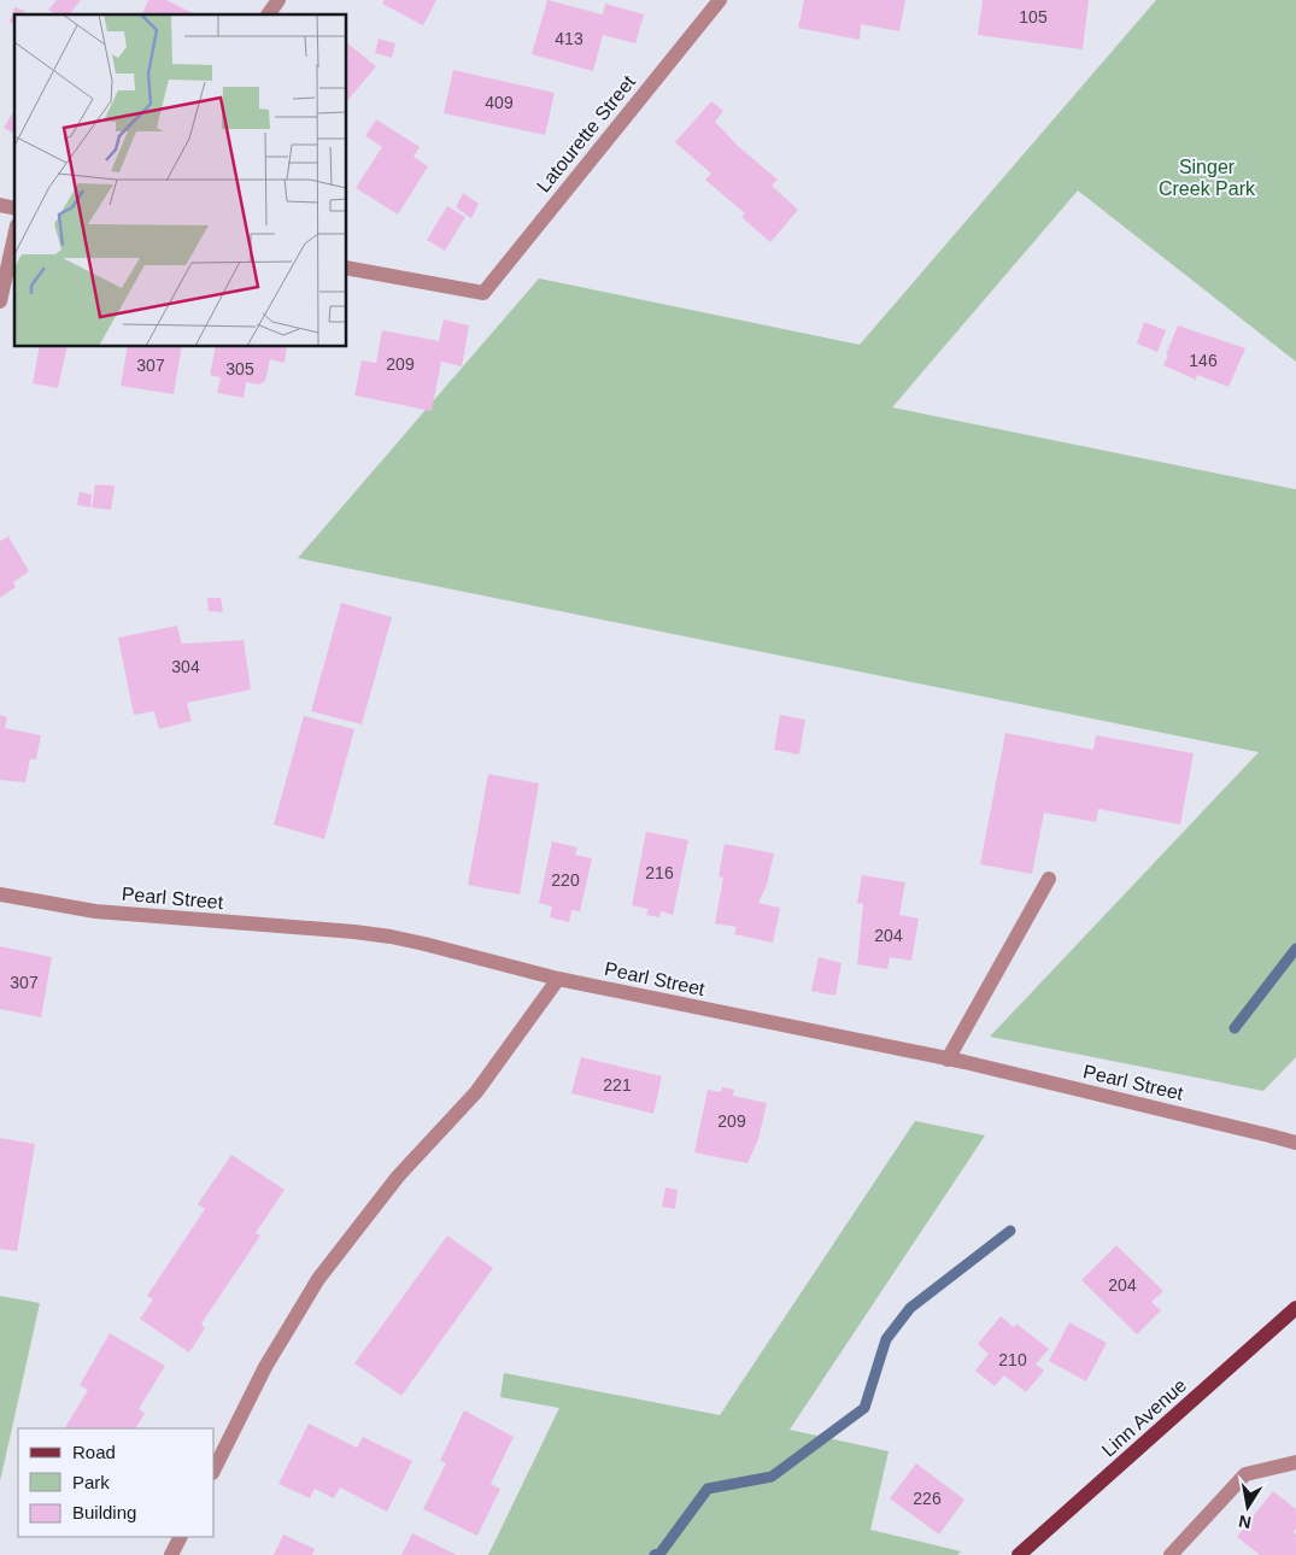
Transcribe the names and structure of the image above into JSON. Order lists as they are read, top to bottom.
{
  "streets": {
    "main road": ["Linn Avenue"],
    "street": ["Latourette Street", "Pearl Street"]
  },
  "parks": ["Singer Creek Park"],
  "house_numbers": [
    "105",
    "413",
    "409",
    "146",
    "209",
    "307",
    "305",
    "304",
    "216",
    "220",
    "204",
    "307",
    "221",
    "209",
    "204",
    "210",
    "226"
  ],
  "legend": ["Road", "Park", "Building"],
  "north": "bottom"
}
